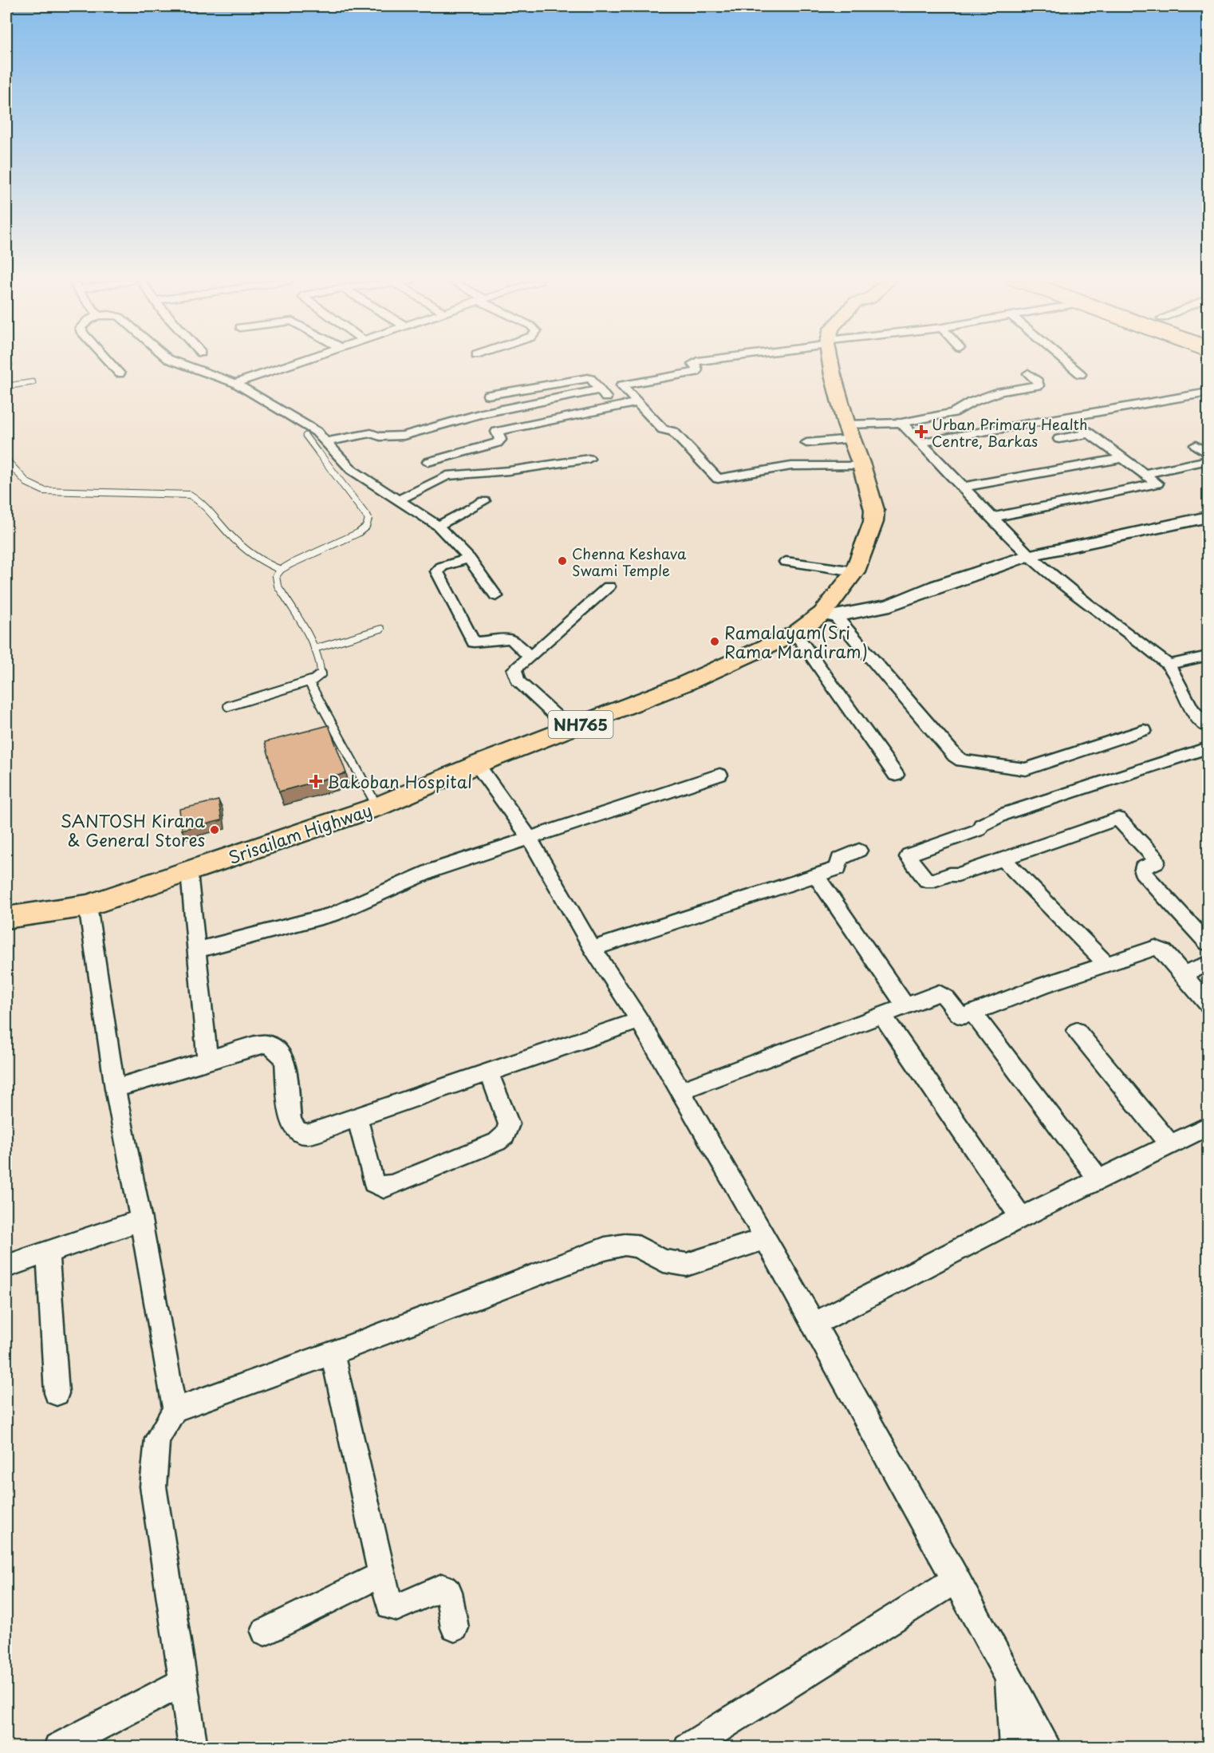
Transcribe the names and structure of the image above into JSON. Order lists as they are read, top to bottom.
{
  "streets": {
    "highway": ["NH765", "Srisailam Highway"]
  },
  "places": {
    "health": ["Urban Primary Health Centre, Barkas", "Bakoban Hospital"],
    "other": ["Chenna Keshava Swami Temple", "Ramalayam(Sri Rama Mandiram)", "SANTOSH Kirana & General Stores"]
  }
}
